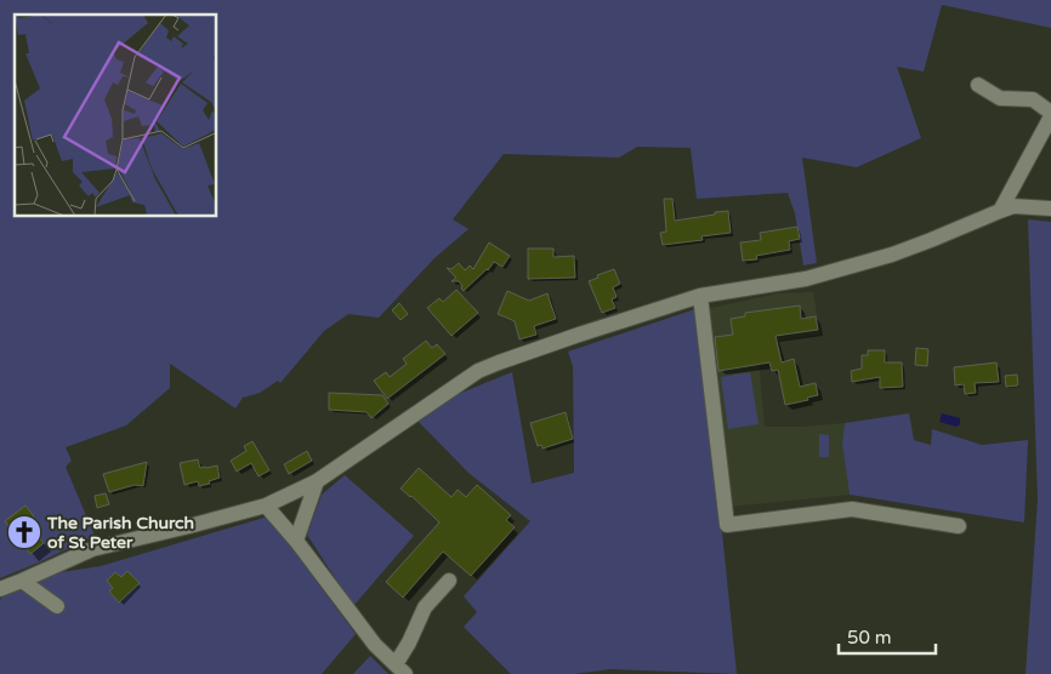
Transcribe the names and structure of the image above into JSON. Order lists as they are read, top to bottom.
{
  "places": {
    "church": ["The Parish Church of St Peter"]
  },
  "scale_bar": "50 m"
}
